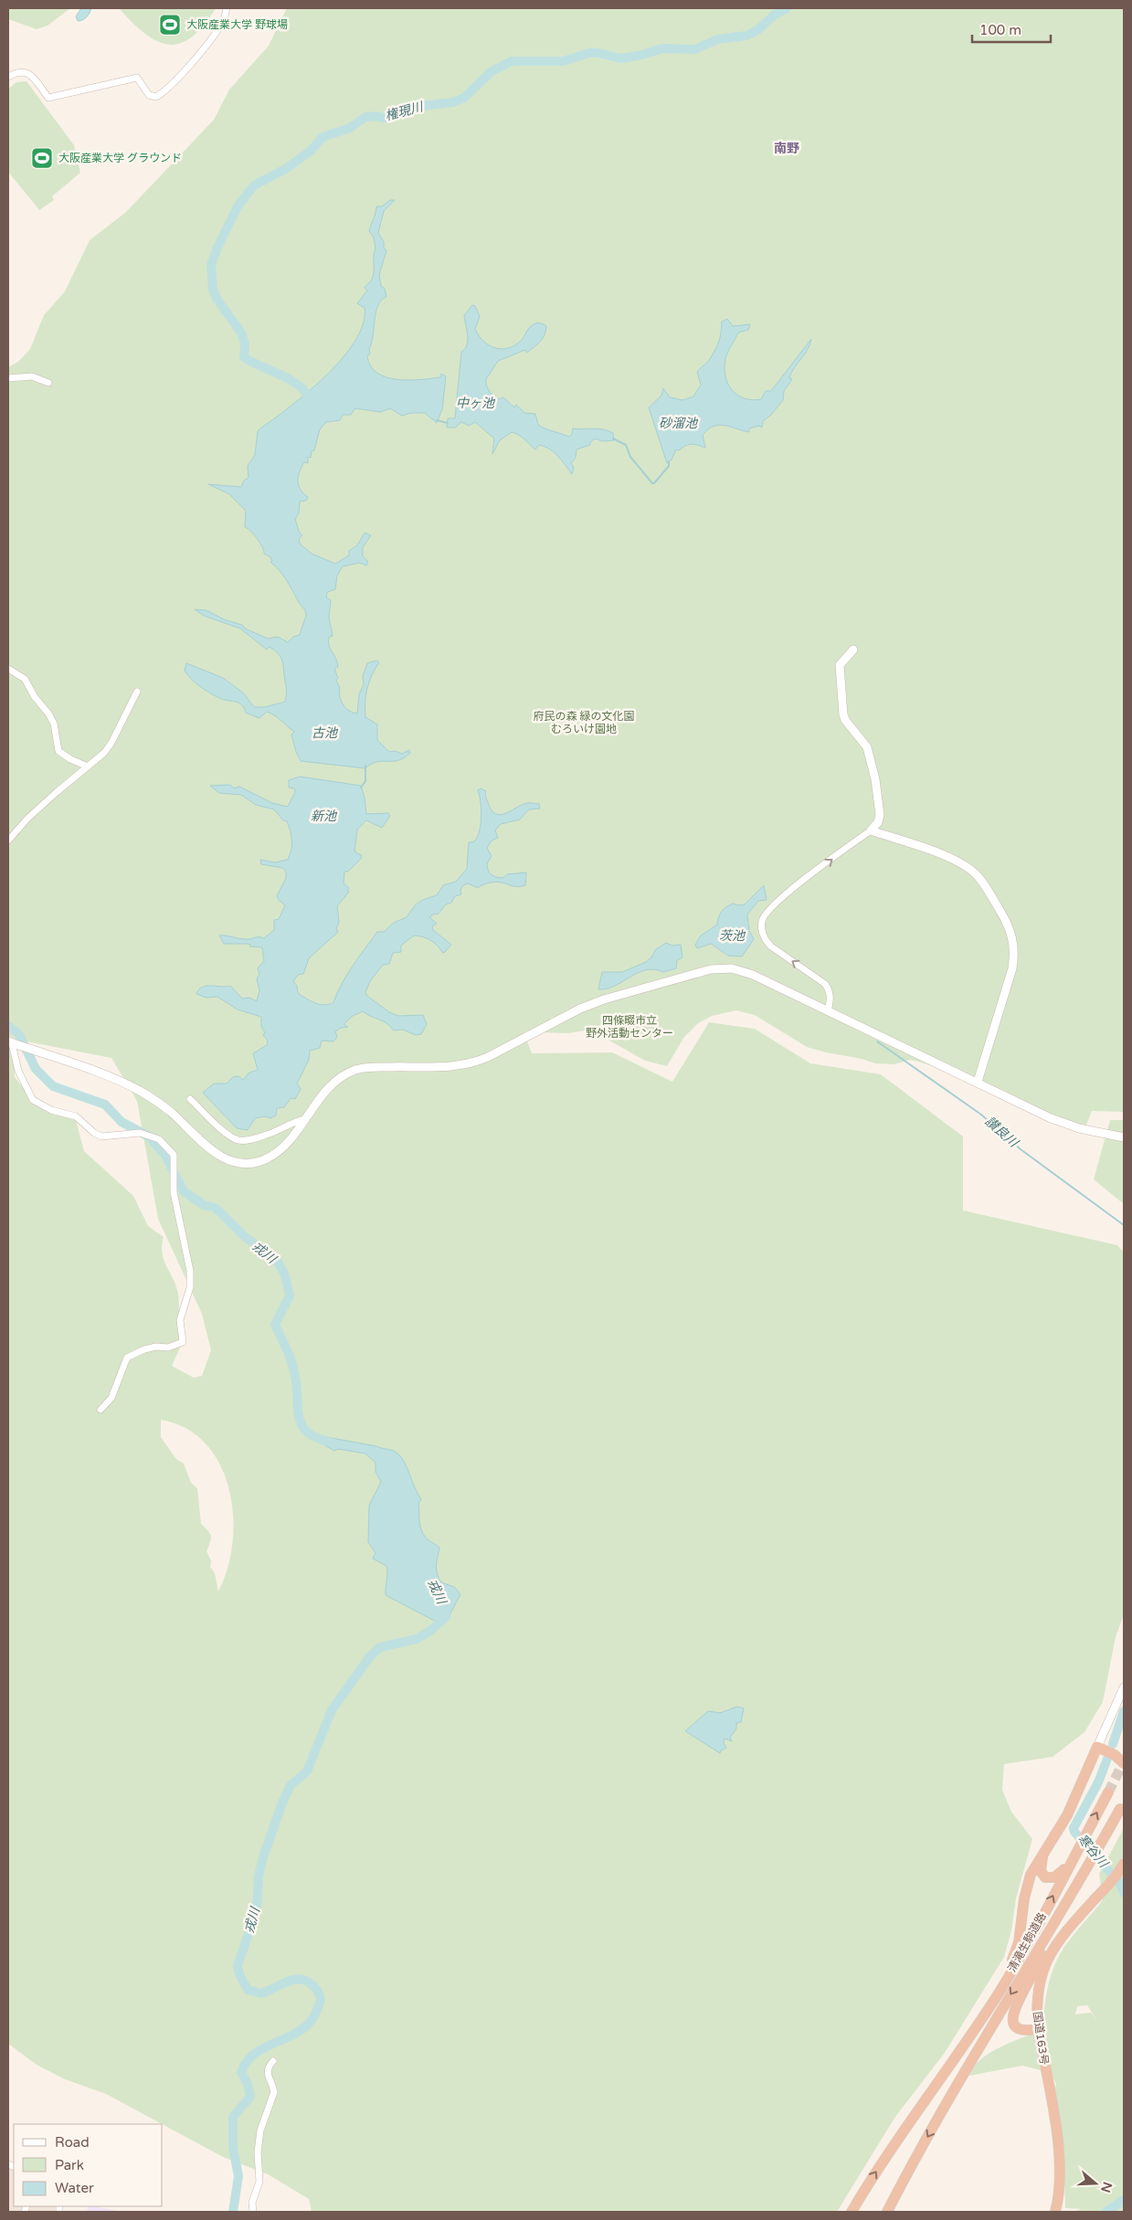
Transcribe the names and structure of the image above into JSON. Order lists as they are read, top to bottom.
{
  "streets": {
    "highway": ["清滝生駒道路", "国道163号"]
  },
  "districts": ["南野"],
  "water": [
    "権現川",
    "中ヶ池",
    "砂溜池",
    "古池",
    "新池",
    "茨池",
    "讃良川",
    "戎川",
    "寒谷川"
  ],
  "parks": ["府民の森 緑の文化園 むろいけ園地", "四條畷市立 野外活動センター"],
  "places": {
    "sports": ["大阪産業大学 野球場", "大阪産業大学 グラウンド"]
  },
  "legend": ["Road", "Park", "Water"],
  "scale_bar": "100 m",
  "north": "right"
}
